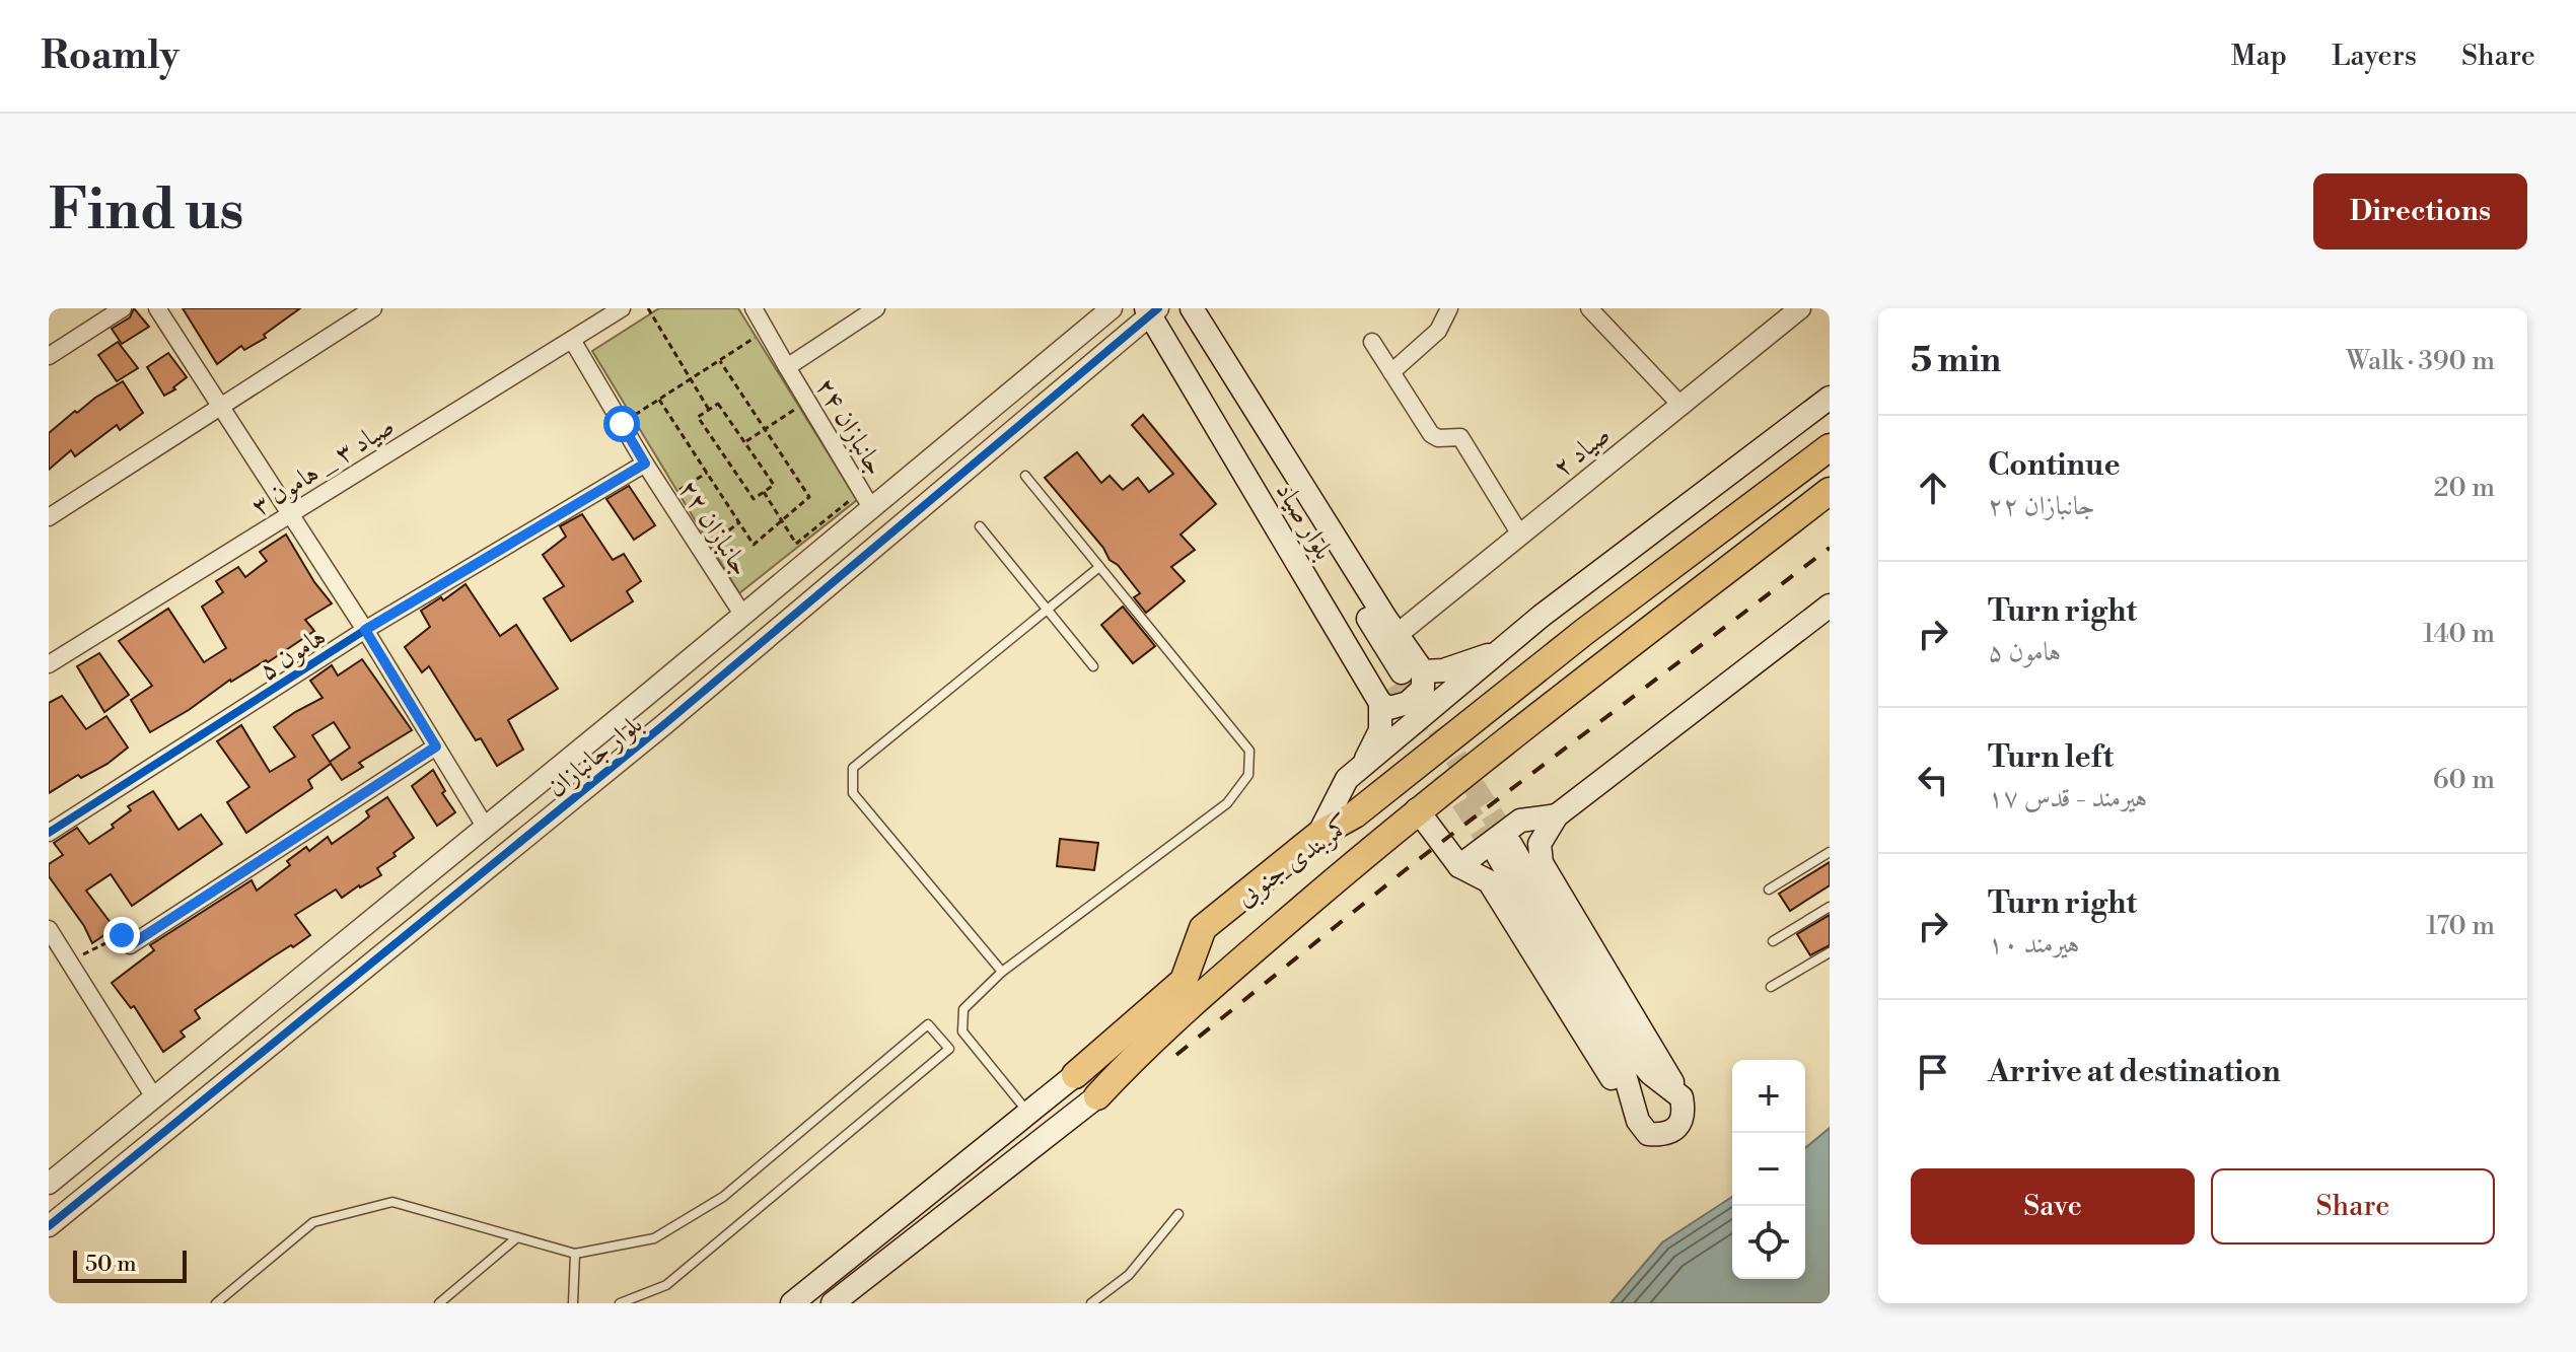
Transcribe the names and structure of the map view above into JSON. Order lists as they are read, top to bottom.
{
  "streets": {
    "highway": ["کمربندی جنوبی"],
    "main road": ["بلوار صیاد"],
    "street": [
      "جانبازان ۲۴",
      "صیاد ۲",
      "صیاد ۳ _ هامون ۳",
      "جانبازان ۲۲",
      "هامون ۵",
      "بلوار جانبازان"
    ]
  },
  "crossings": [
    ["جانبازان ۲۴", "بلوار جانبازان"],
    ["صیاد ۲", "بلوار صیاد"],
    ["صیاد ۳ _ هامون ۳", "جانبازان ۲۲"],
    ["بلوار صیاد", "بلوار جانبازان"],
    ["جانبازان ۲۲", "هامون ۵"],
    ["جانبازان ۲۲", "بلوار جانبازان"]
  ],
  "scale_bar": "50 m",
  "page": {
    "header": "Roamly",
    "nav": ["Map", "Layers", "Share"],
    "buttons": [
      "Directions",
      ["Save", "Share"]
    ],
    "title": "Find us",
    "heading": ["5 min", "Walk · 390 m"],
    "list": [
      ["Continue", "جانبازان ۲۲", "20 m"],
      ["Turn right", "هامون ۵", "140 m"],
      ["Turn left", "هیرمند - قدس ۱۷", "60 m"],
      ["Turn right", "هیرمند ۱۰", "170 m"],
      "Arrive at destination"
    ],
    "map_buttons": ["+", "−"],
    "scale": "50 m"
  }
}
